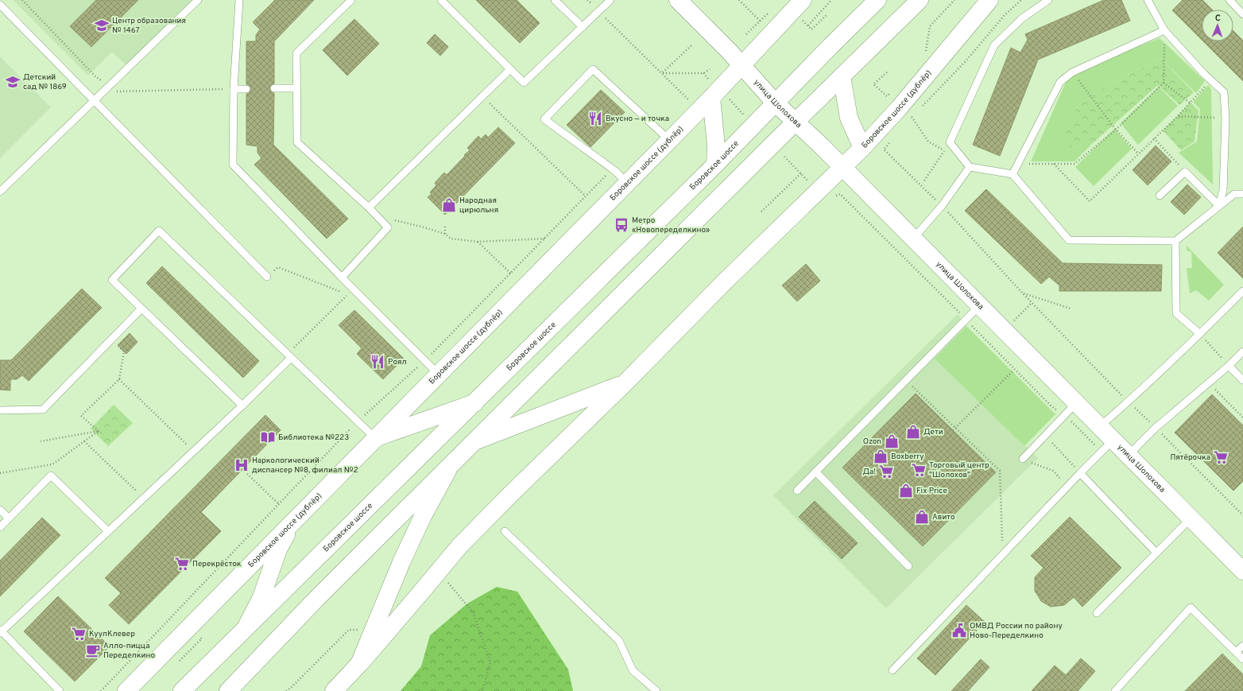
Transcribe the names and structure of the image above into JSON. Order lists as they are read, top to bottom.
{
  "streets": {
    "street": ["улица Шолохова", "Боровское шоссе (дублёр)", "Боровское шоссе"]
  },
  "crossings": [
    ["улица Шолохова", "Боровское шоссе (дублёр)"],
    ["улица Шолохова", "Боровское шоссе"]
  ],
  "places": {
    "school or university": ["Центр образования № 1467", "Детский сад № 1869"],
    "restaurant": ["Вкусно — и точка", "Роял"],
    "shop": [
      "Народная цирюльня",
      "Дети",
      "Ozon",
      "Boxberry",
      "Fix Price",
      "Авито"
    ],
    "bus stop": ["Метро «Новопеределкино»"],
    "library": ["Библиотека №223"],
    "supermarket": [
      "Пятёрочка",
      "Торговый центр \"Шолохов\"",
      "Да!",
      "Перекрёсток",
      "КуулКлевер"
    ],
    "hospital": ["Наркологический диспансер №8, филиал №2"],
    "public building": ["ОМВД России по району Ново-Переделкино"],
    "cafe": ["Алло-пицца Переделкино"]
  },
  "north": "top"
}
